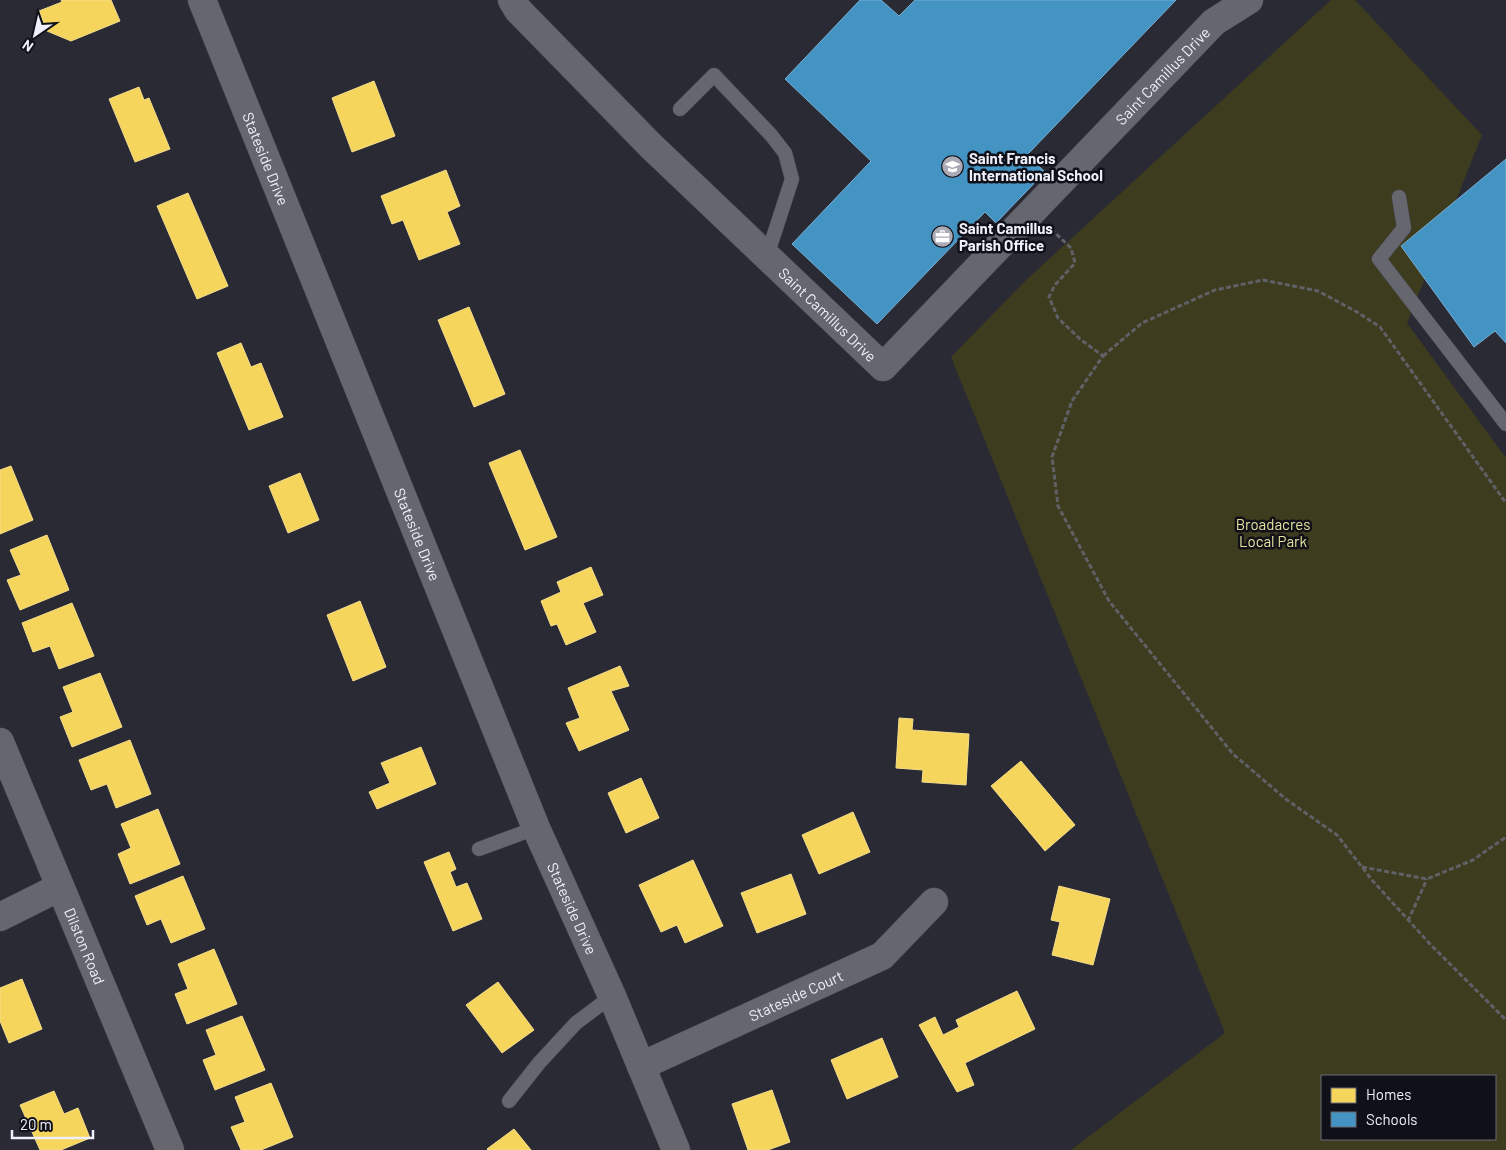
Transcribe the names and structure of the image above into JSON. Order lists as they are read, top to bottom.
{
  "streets": {
    "street": [
      "Saint Camillus Drive",
      "Stateside Drive",
      "Dilston Road",
      "Stateside Court"
    ]
  },
  "crossings": [
    ["Stateside Drive", "Stateside Court"]
  ],
  "parks": ["Broadacres Local Park"],
  "places": {
    "school or university": ["Saint Francis International School"],
    "office": ["Saint Camillus Parish Office"]
  },
  "legend": ["Homes", "Schools"],
  "scale_bar": "20 m",
  "north": "bottom left"
}
